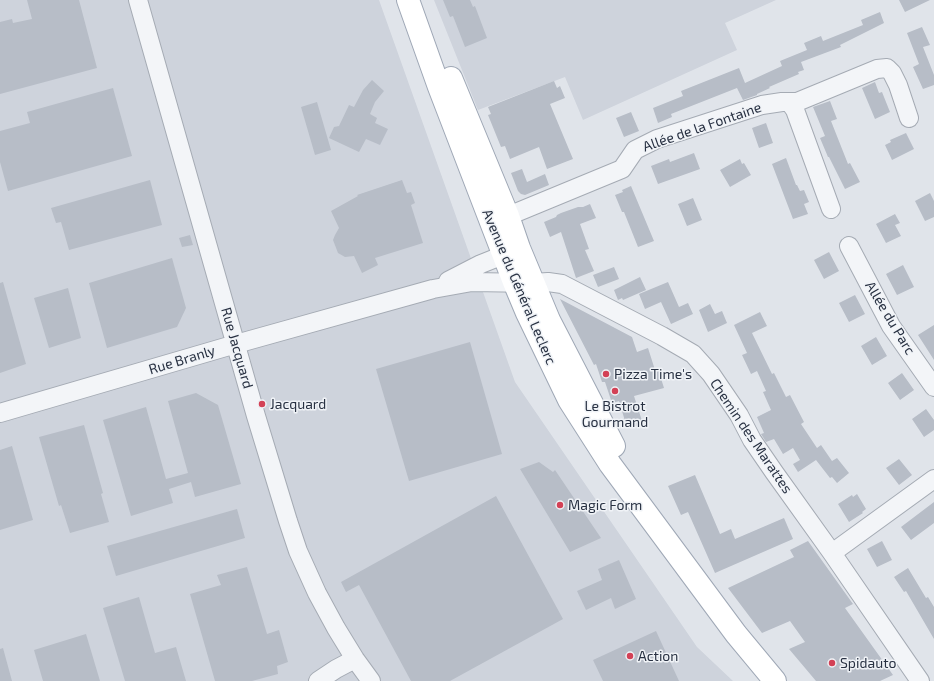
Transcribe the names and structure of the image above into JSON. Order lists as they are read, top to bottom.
{
  "streets": {
    "main road": ["Avenue du Général Leclerc"],
    "street": [
      "Allée de la Fontaine",
      "Allée du Parc",
      "Rue Jacquard",
      "Rue Branly",
      "Chemin des Marattes"
    ]
  },
  "crossings": [
    ["Allée de la Fontaine", "Avenue du Général Leclerc"],
    ["Avenue du Général Leclerc", "Rue Branly"],
    ["Avenue du Général Leclerc", "Chemin des Marattes"],
    ["Rue Jacquard", "Rue Branly"],
    ["Rue Branly", "Chemin des Marattes"]
  ],
  "places": [
    "Pizza Time's",
    "Le Bistrot Gourmand",
    "Jacquard",
    "Magic Form",
    "Action",
    "Spidauto"
  ]
}
